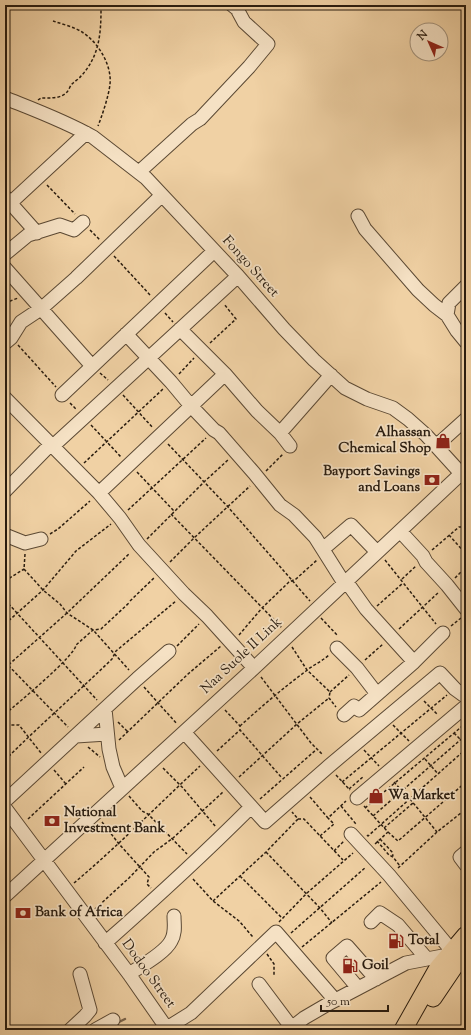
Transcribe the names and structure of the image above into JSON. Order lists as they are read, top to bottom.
{
  "streets": {
    "street": ["Fongo Street", "Naa Suole II Link", "Dodoo Street"]
  },
  "crossings": [
    ["Fongo Street", "Naa Suole II Link"],
    ["Naa Suole II Link", "Dodoo Street"]
  ],
  "places": {
    "shop": ["Alhassan Chemical Shop", "Wa Market"],
    "bank": ["Bayport Savings and Loans", "National Investment Bank", "Bank of Africa"],
    "fuel station": ["Total", "Goil"]
  },
  "scale_bar": "50 m",
  "north": "top left"
}
